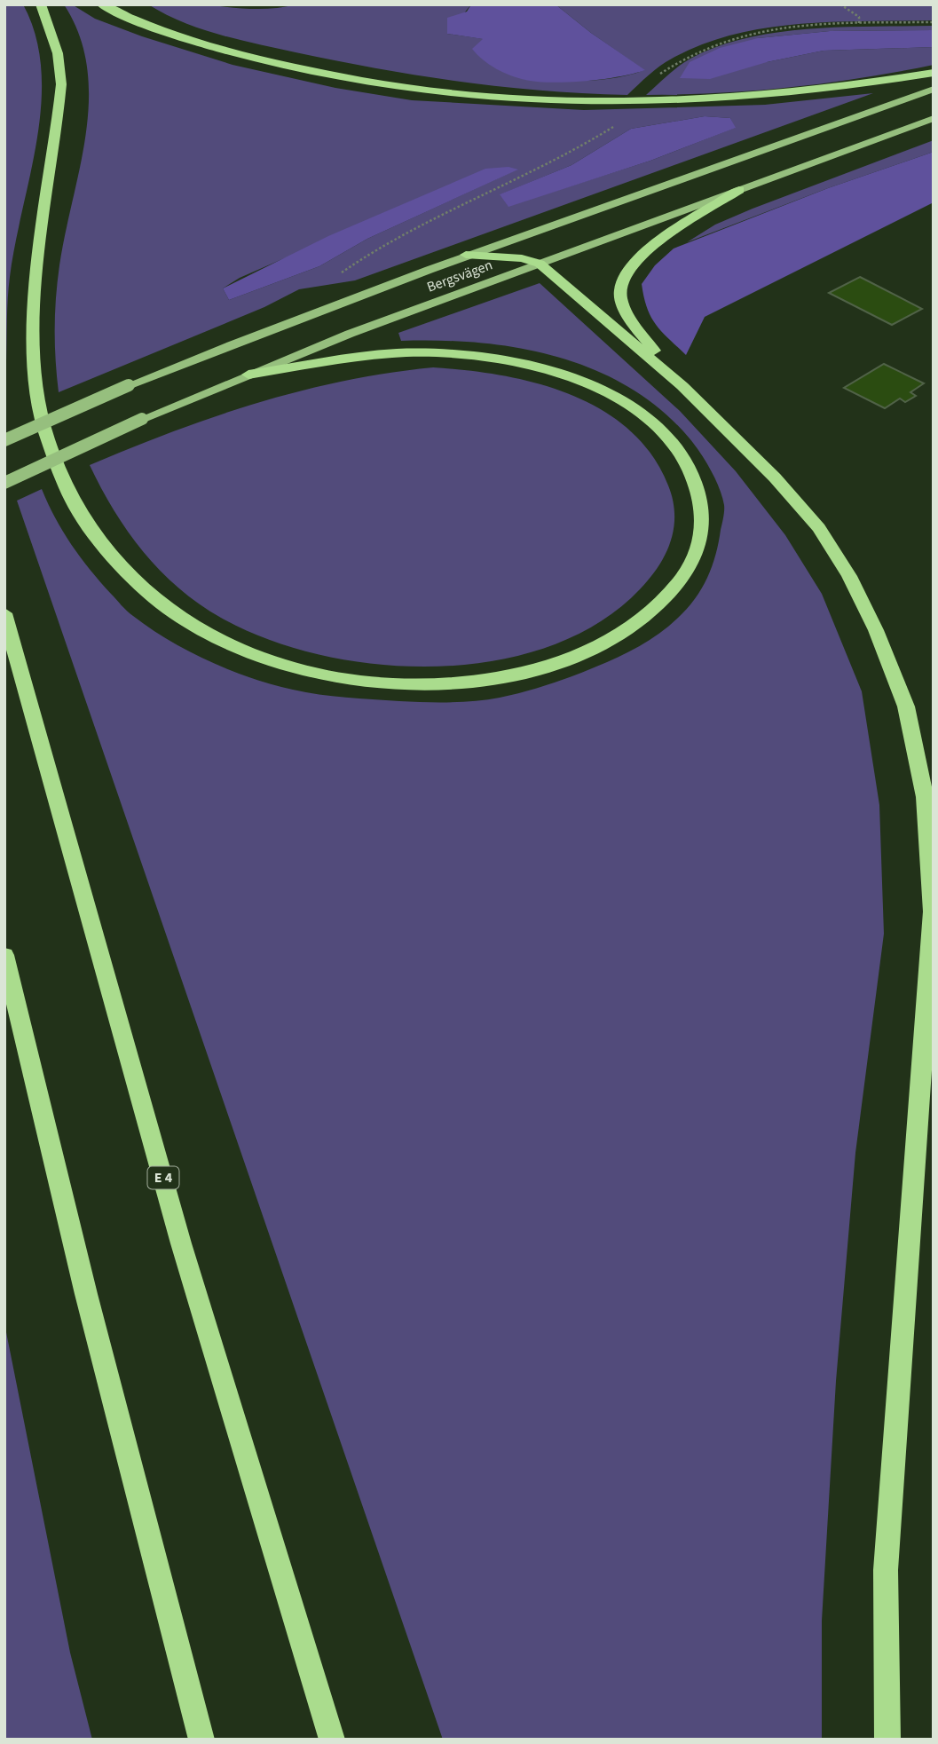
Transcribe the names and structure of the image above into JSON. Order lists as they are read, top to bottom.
{
  "streets": {
    "highway": ["E 4"],
    "main road": ["Bergsvägen"]
  }
}
